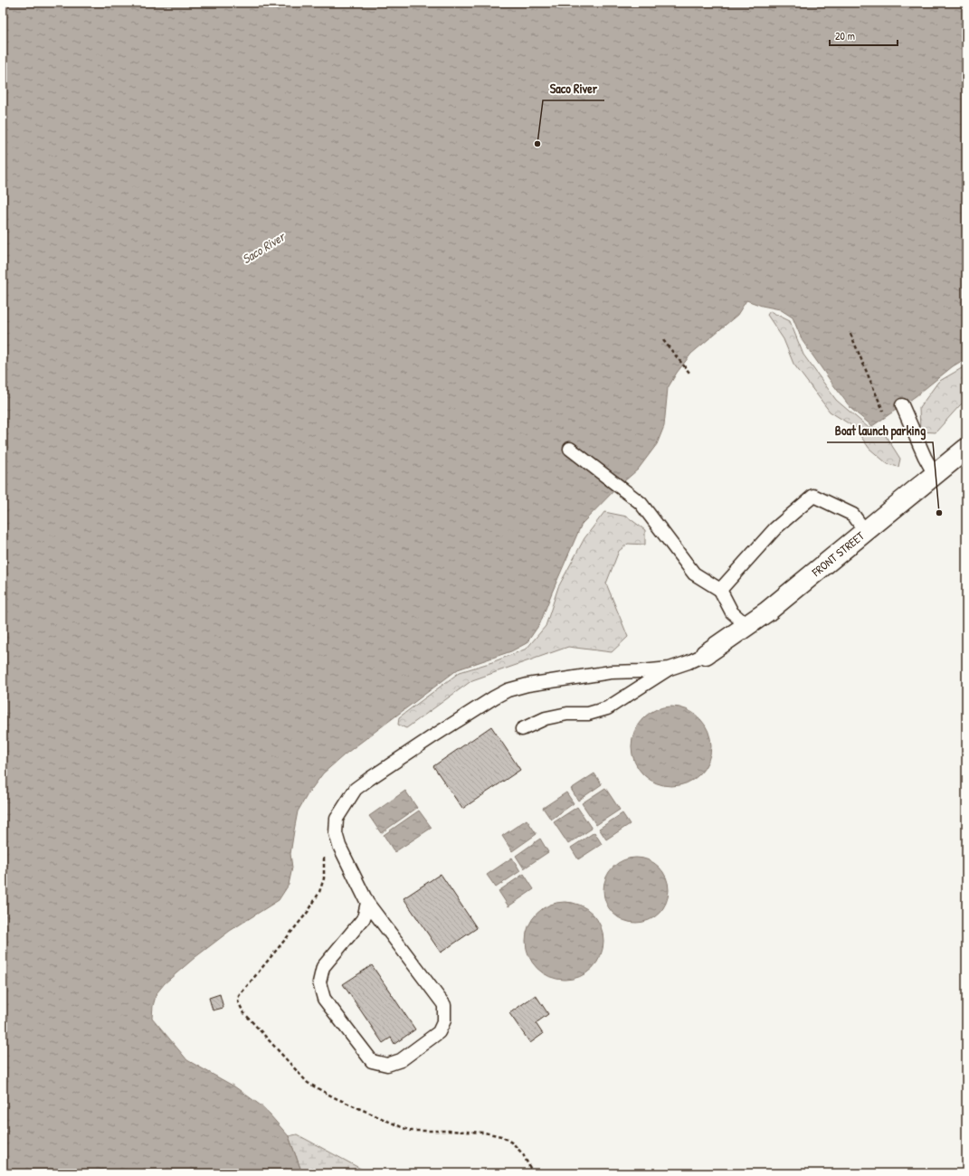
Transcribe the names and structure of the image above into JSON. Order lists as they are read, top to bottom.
{
  "streets": {
    "street": ["FRONT STREET"]
  },
  "water": ["Saco River"],
  "places": ["Saco River", "Boat launch parking"],
  "scale_bar": "20 m"
}
